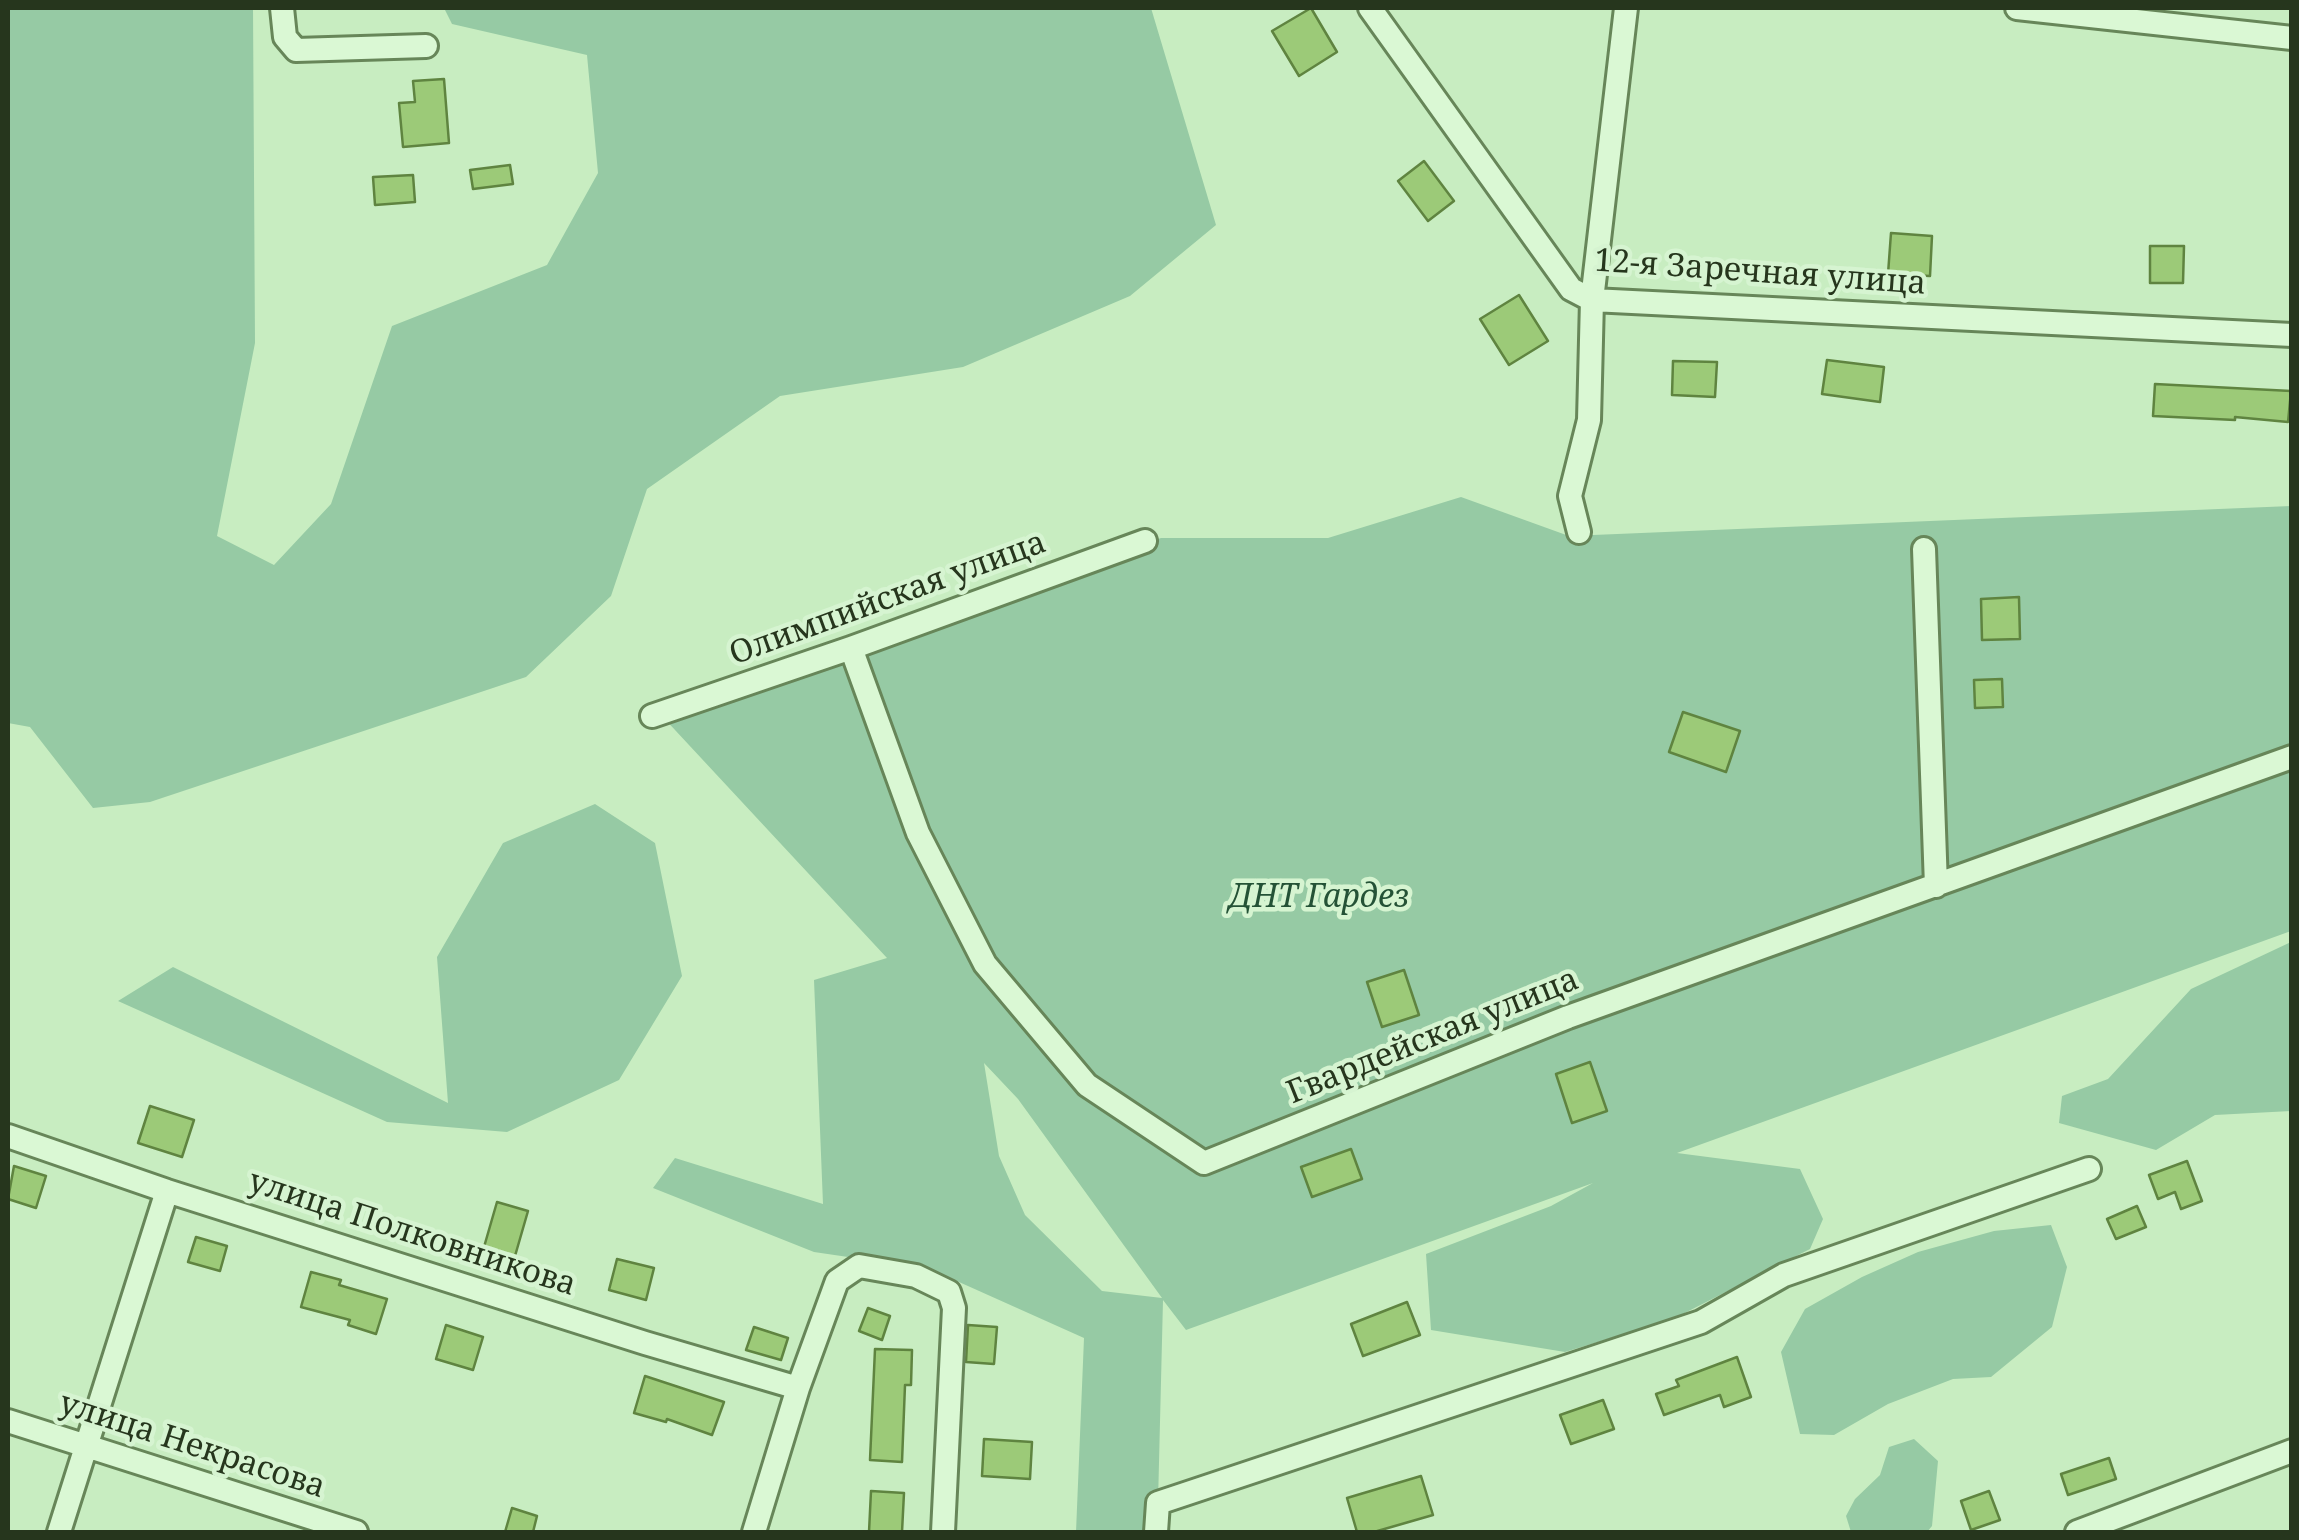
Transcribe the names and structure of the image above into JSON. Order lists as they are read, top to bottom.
{
  "streets": {
    "street": [
      "12-я Заречная улица",
      "Олимпийская улица",
      "Гвардейская улица",
      "улица Полковникова",
      "улица Некрасова"
    ]
  },
  "crossings": [
    ["Олимпийская улица", "Гвардейская улица"]
  ],
  "parks": ["ДНТ Гардез"]
}
